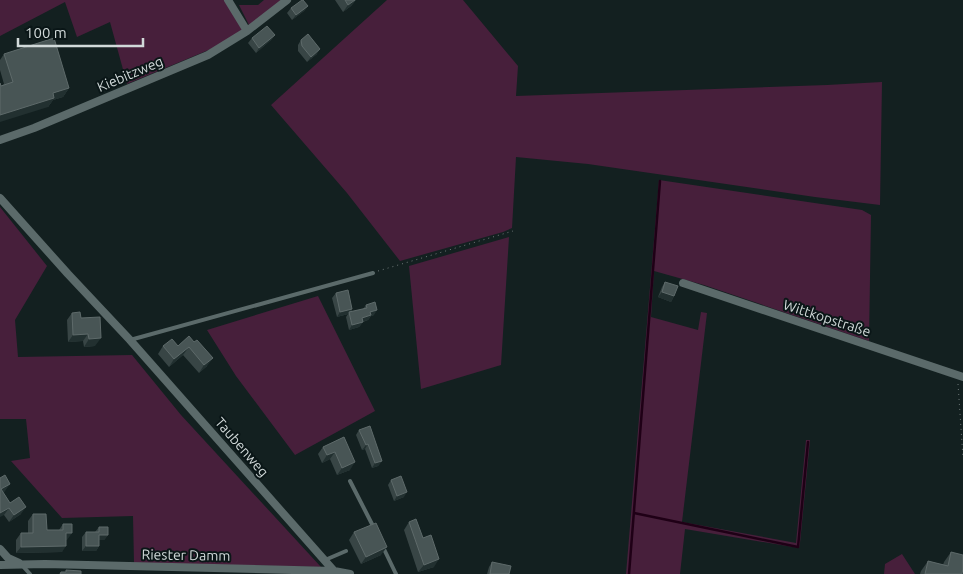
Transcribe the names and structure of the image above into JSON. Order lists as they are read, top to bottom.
{
  "streets": {
    "street": [
      "Kiebitzweg",
      "Wittkopstraße",
      "Taubenweg",
      "Riester Damm"
    ]
  },
  "crossings": [
    ["Taubenweg", "Riester Damm"]
  ],
  "scale_bar": "100 m"
}
